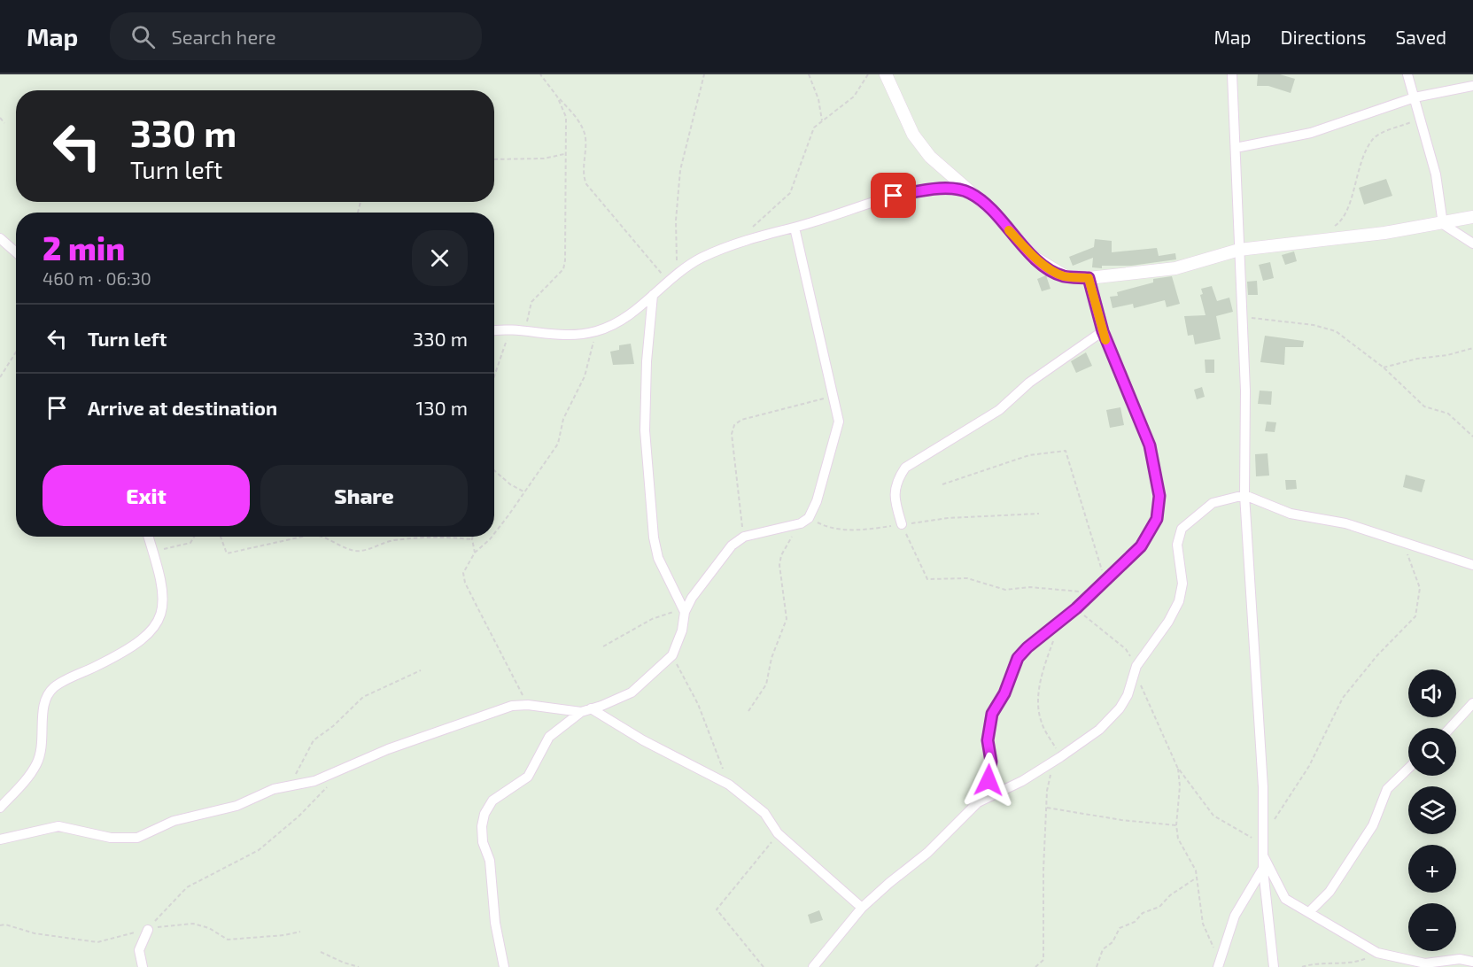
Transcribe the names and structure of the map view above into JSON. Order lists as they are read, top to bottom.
{
  "page": {
    "header": "Map",
    "search": "Search here",
    "nav": ["Map", "Directions", "Saved"],
    "turn": ["330 m", "Turn left"],
    "heading": ["2 min", "460 m · 06:30"],
    "list": [
      {
        "name": "Turn left",
        "value": "330 m"
      },
      {
        "name": "Arrive at destination",
        "value": "130 m"
      }
    ],
    "buttons": ["Exit", "Share"],
    "map_buttons": ["+", "−"]
  }
}
